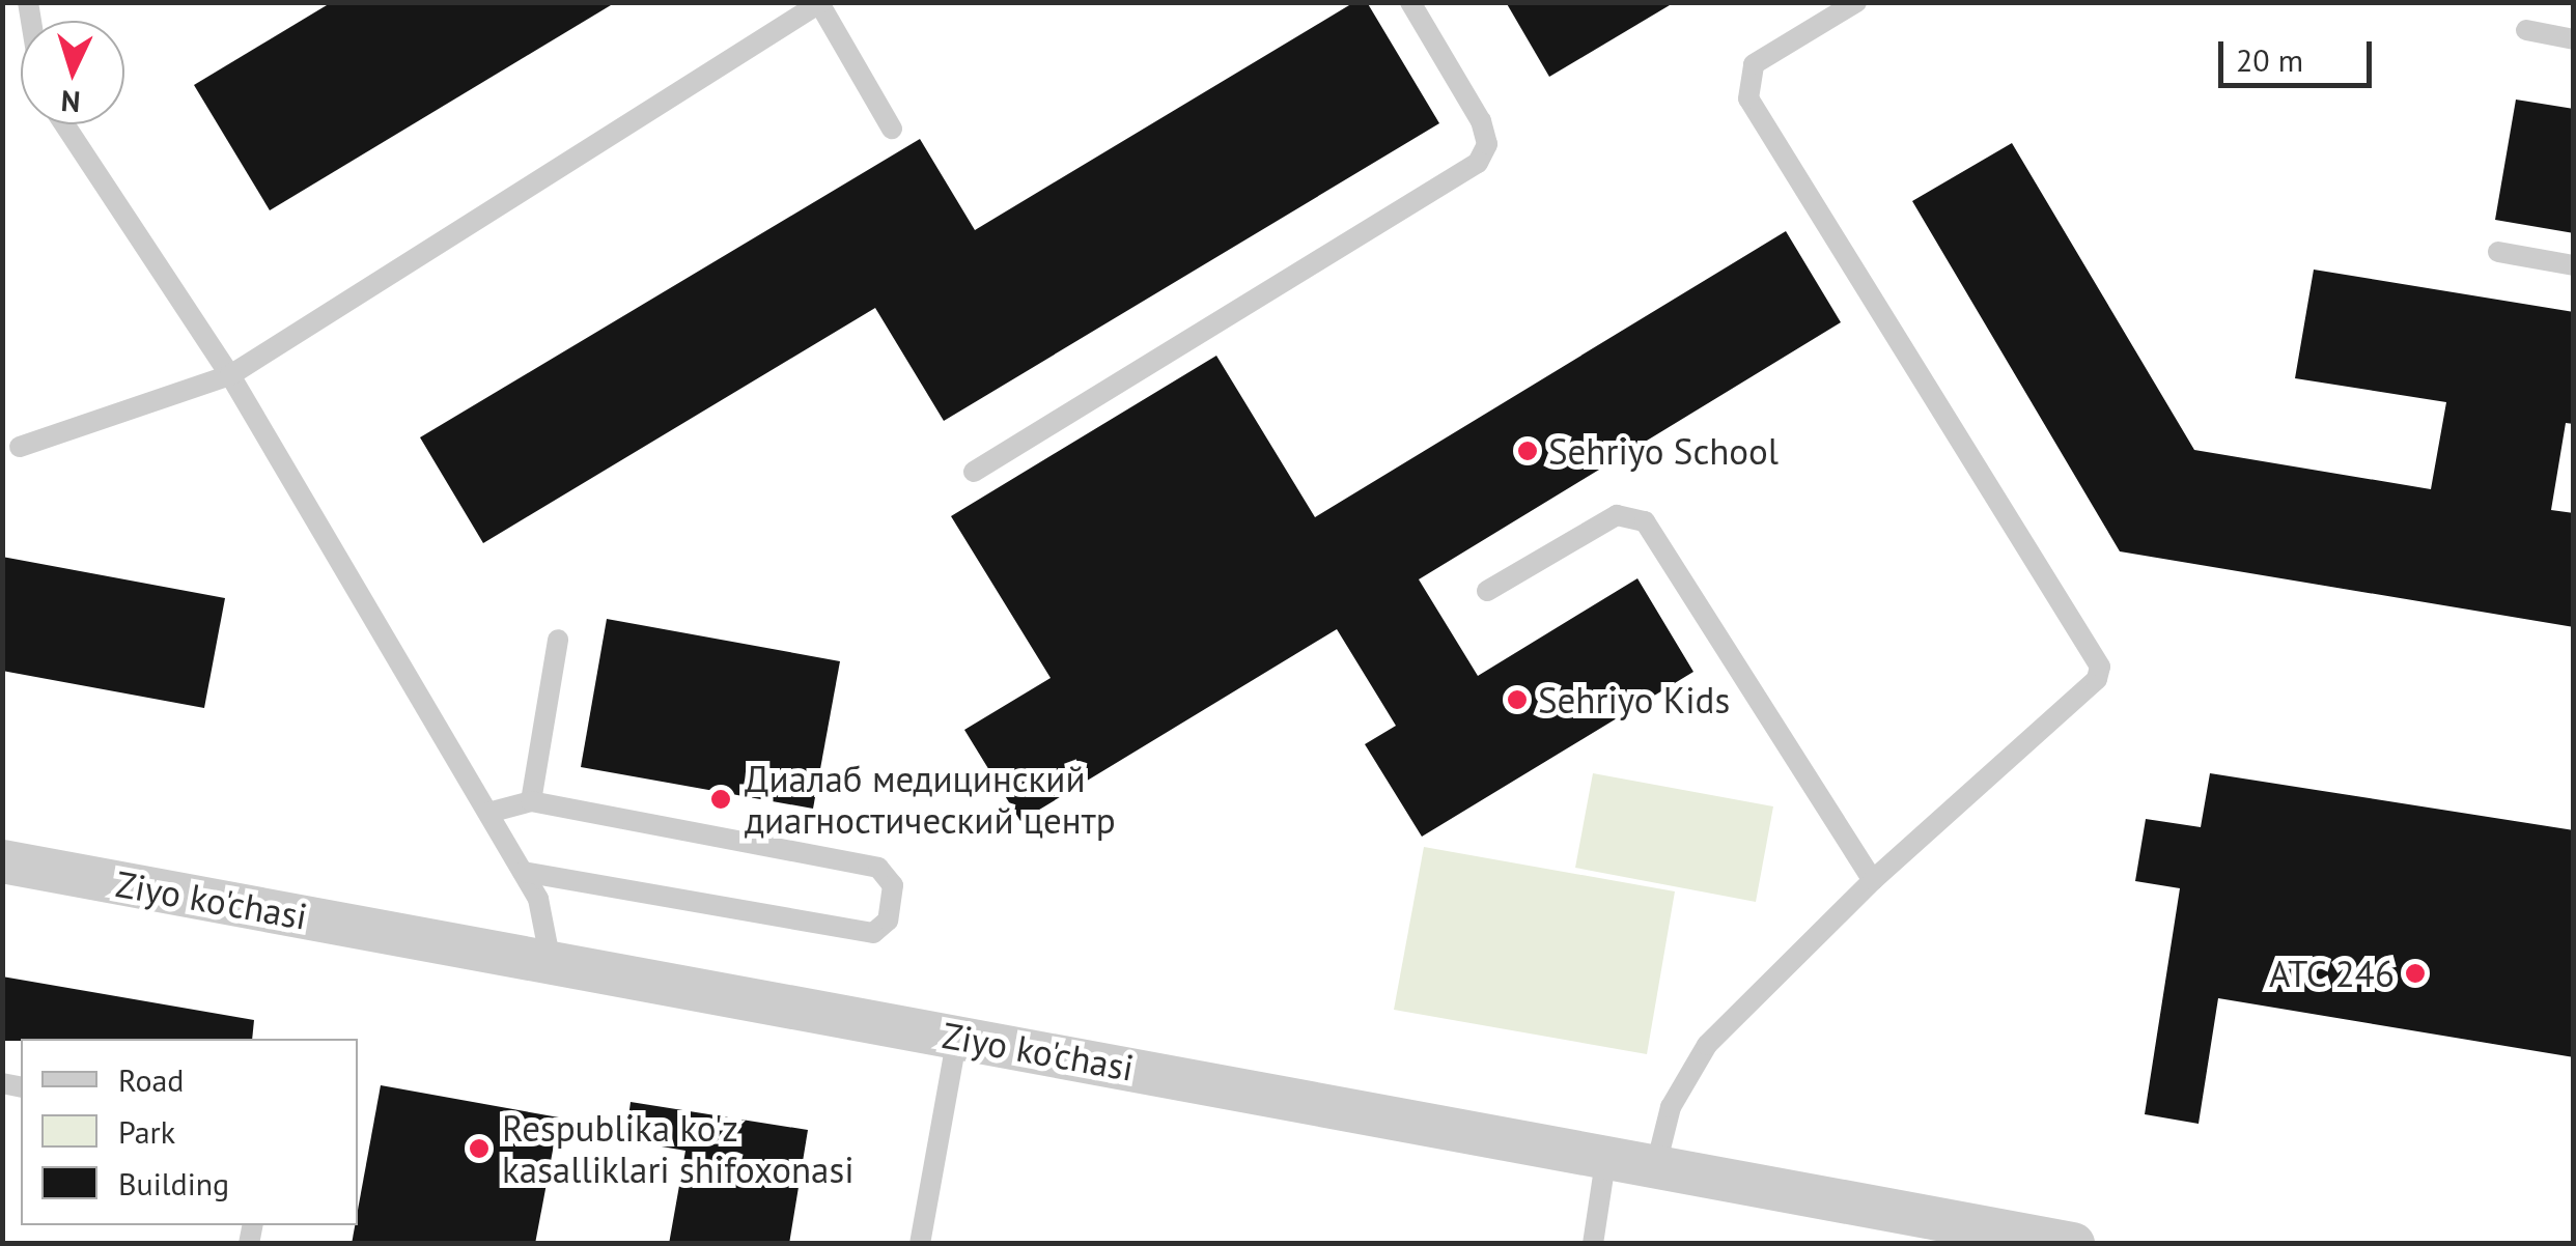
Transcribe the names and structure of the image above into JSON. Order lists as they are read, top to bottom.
{
  "streets": {
    "street": ["Ziyo ko'chasi"]
  },
  "places": [
    "Sehriyo School",
    "Sehriyo Kids",
    "Диалаб медицинский диагностический центр",
    "АТС 246",
    "Respublika ko'z kasalliklari shifoxonasi"
  ],
  "legend": ["Road", "Park", "Building"],
  "scale_bar": "20 m",
  "north": "bottom"
}
